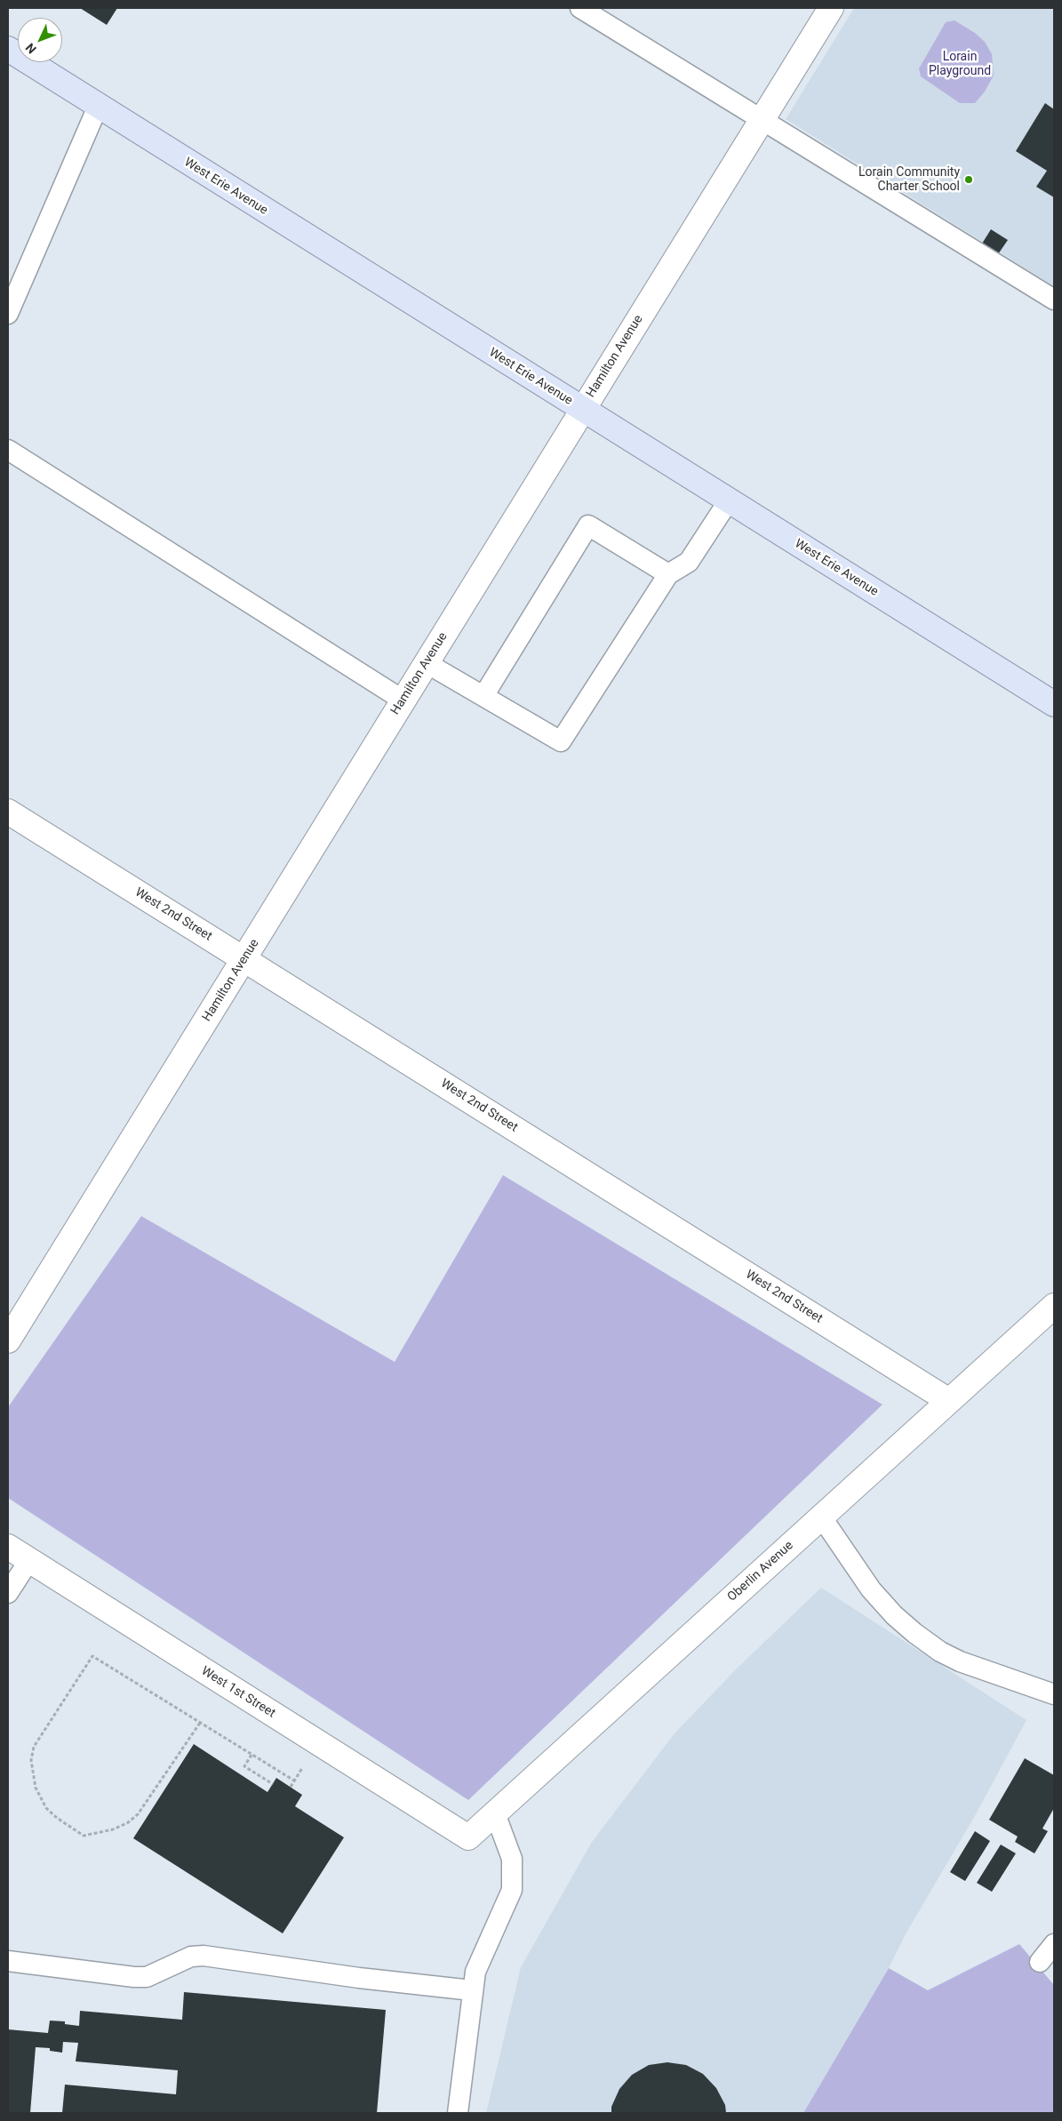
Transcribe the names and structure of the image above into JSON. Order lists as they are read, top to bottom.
{
  "streets": {
    "main road": ["West Erie Avenue"],
    "street": [
      "Hamilton Avenue",
      "West 2nd Street",
      "Oberlin Avenue",
      "West 1st Street"
    ]
  },
  "crossings": [
    ["West Erie Avenue", "Hamilton Avenue"],
    ["Hamilton Avenue", "West 2nd Street"],
    ["West 2nd Street", "Oberlin Avenue"],
    ["Oberlin Avenue", "West 1st Street"]
  ],
  "parks": ["Lorain Playground"],
  "places": ["Lorain Community Charter School"],
  "north": "bottom left"
}
